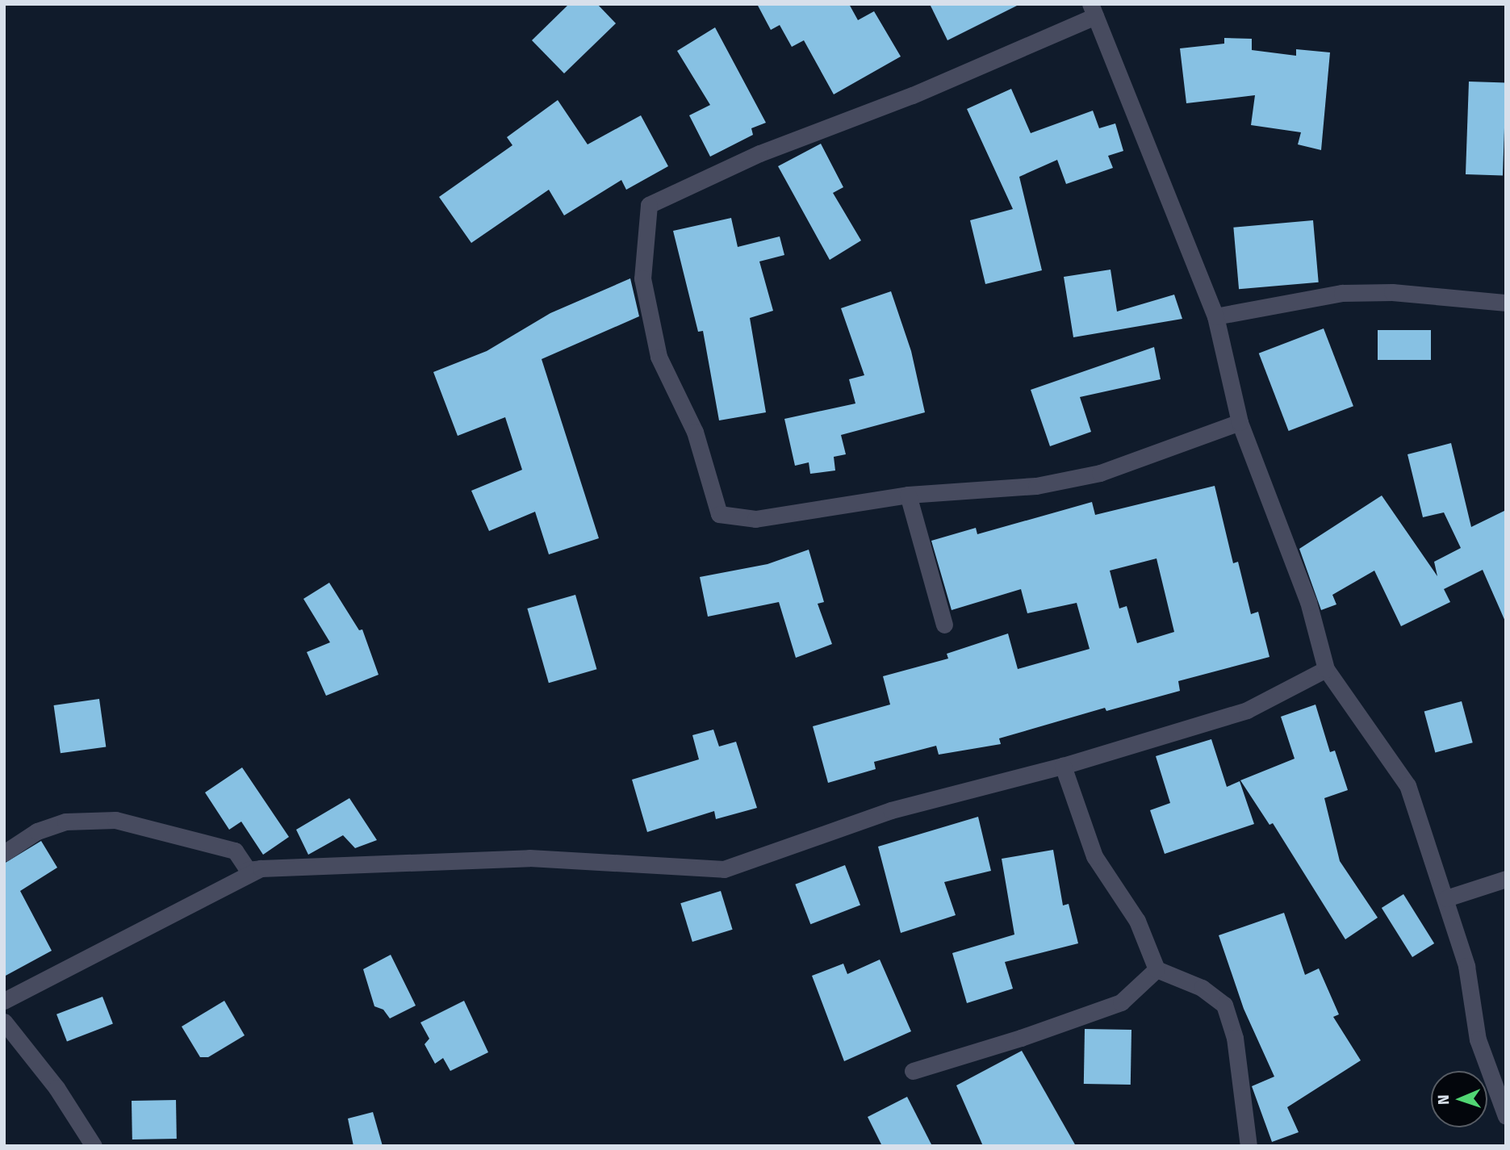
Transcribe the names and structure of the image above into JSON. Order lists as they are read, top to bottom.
{
  "north": "left"
}
